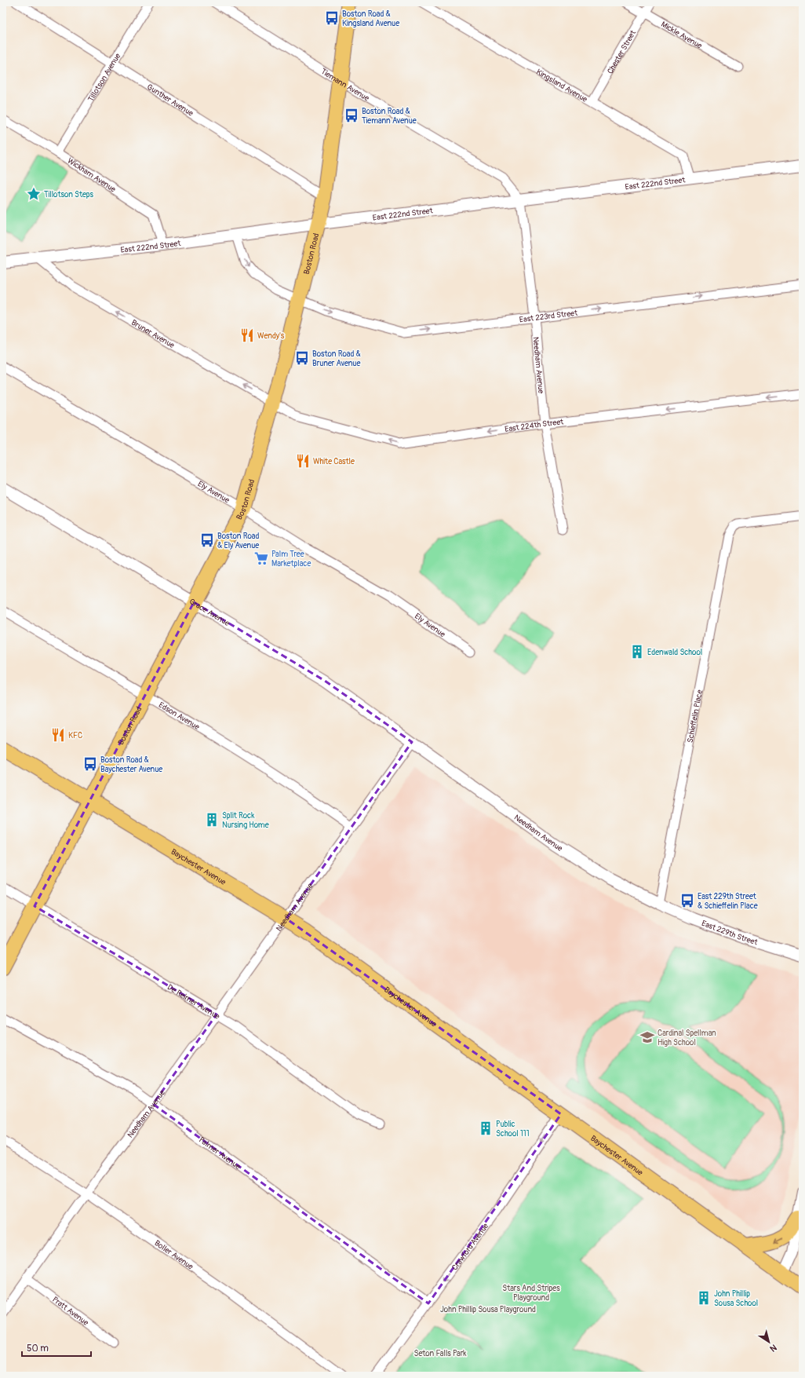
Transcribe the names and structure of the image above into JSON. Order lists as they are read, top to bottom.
{
  "streets": {
    "main road": ["Boston Road", "Baychester Avenue"],
    "street": [
      "Mickle Avenue",
      "Chester Street",
      "Tillotson Avenue",
      "Tiemann Avenue",
      "Kingsland Avenue",
      "Gunther Avenue",
      "Wickham Avenue",
      "East 222nd Street",
      "East 223rd Street",
      "Bruner Avenue",
      "Needham Avenue",
      "East 224th Street",
      "Ely Avenue",
      "Grace Avenue",
      "Edson Avenue",
      "Schieffelin Place",
      "East 229th Street",
      "De Reimer Avenue",
      "Palmer Avenue",
      "Crawford Avenue",
      "Boller Avenue",
      "Pratt Avenue"
    ]
  },
  "crossings": [
    ["Mickle Avenue", "Chester Street"],
    ["Chester Street", "Kingsland Avenue"],
    ["Tillotson Avenue", "Gunther Avenue"],
    ["Tillotson Avenue", "Wickham Avenue"],
    ["Tiemann Avenue", "East 222nd Street"],
    ["Tiemann Avenue", "Boston Road"],
    ["Tiemann Avenue", "Needham Avenue"],
    ["Kingsland Avenue", "East 222nd Street"],
    ["Gunther Avenue", "Boston Road"],
    ["Wickham Avenue", "East 222nd Street"],
    ["East 222nd Street", "Boston Road"],
    ["East 222nd Street", "Bruner Avenue"],
    ["East 222nd Street", "Needham Avenue"],
    ["Boston Road", "East 223rd Street"],
    ["Boston Road", "Bruner Avenue"],
    ["Boston Road", "East 224th Street"],
    ["Boston Road", "Ely Avenue"],
    ["Boston Road", "Grace Avenue"],
    ["Boston Road", "Edson Avenue"],
    ["Boston Road", "Baychester Avenue"],
    ["Boston Road", "De Reimer Avenue"],
    ["East 223rd Street", "Needham Avenue"],
    ["Bruner Avenue", "East 224th Street"],
    ["Needham Avenue", "East 224th Street"],
    ["Needham Avenue", "Grace Avenue"],
    ["Needham Avenue", "Edson Avenue"],
    ["Needham Avenue", "Schieffelin Place"],
    ["Needham Avenue", "Baychester Avenue"],
    ["Needham Avenue", "East 229th Street"],
    ["Needham Avenue", "De Reimer Avenue"],
    ["Needham Avenue", "Palmer Avenue"],
    ["Needham Avenue", "Boller Avenue"],
    ["Needham Avenue", "Pratt Avenue"],
    ["Schieffelin Place", "East 229th Street"],
    ["Baychester Avenue", "Crawford Avenue"],
    ["Palmer Avenue", "Crawford Avenue"]
  ],
  "one_way": [
    "East 223rd Street",
    "Bruner Avenue",
    "East 224th Street",
    "Crawford Avenue"
  ],
  "parks": ["Stars And Stripes Playground", "John Phillip Sousa Playground", "Seton Falls Park"],
  "places": {
    "bus stop": [
      "Boston Road & Kingsland Avenue",
      "Boston Road & Tiemann Avenue",
      "Boston Road & Bruner Avenue",
      "Boston Road & Ely Avenue",
      "Boston Road & Baychester Avenue",
      "East 229th Street & Schieffelin Place"
    ],
    "place": ["Tillotson Steps"],
    "restaurant": ["Wendy's", "White Castle", "KFC"],
    "supermarket": ["Palm Tree Marketplace"],
    "building": [
      "Edenwald School",
      "Split Rock Nursing Home",
      "Public School 111",
      "John Phillip Sousa School"
    ],
    "school or university": ["Cardinal Spellman High School"]
  },
  "scale_bar": "50 m",
  "north": "bottom right"
}
